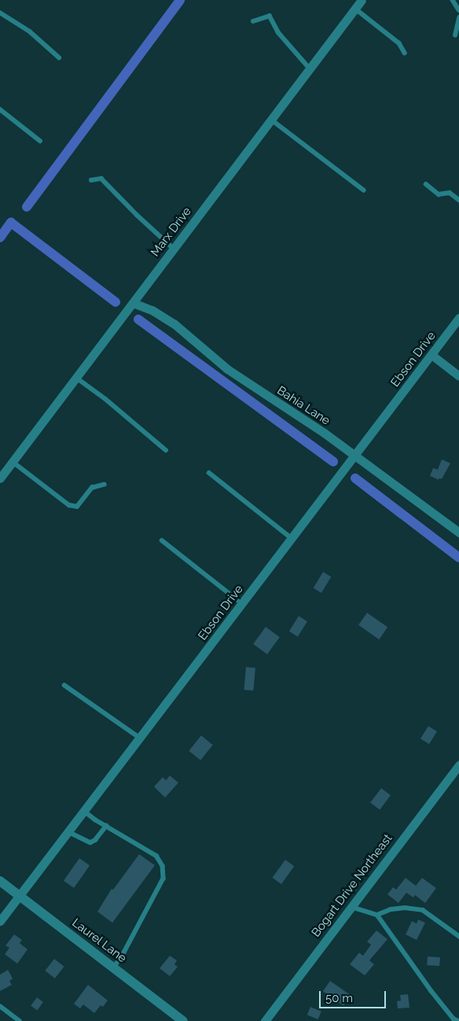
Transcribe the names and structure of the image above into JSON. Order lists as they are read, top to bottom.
{
  "streets": {
    "street": [
      "Marx Drive",
      "Ebson Drive",
      "Bahia Lane",
      "Bogart Drive Northeast",
      "Laurel Lane"
    ]
  },
  "crossings": [
    ["Marx Drive", "Bahia Lane"],
    ["Ebson Drive", "Bahia Lane"],
    ["Ebson Drive", "Laurel Lane"]
  ],
  "scale_bar": "50 m"
}
